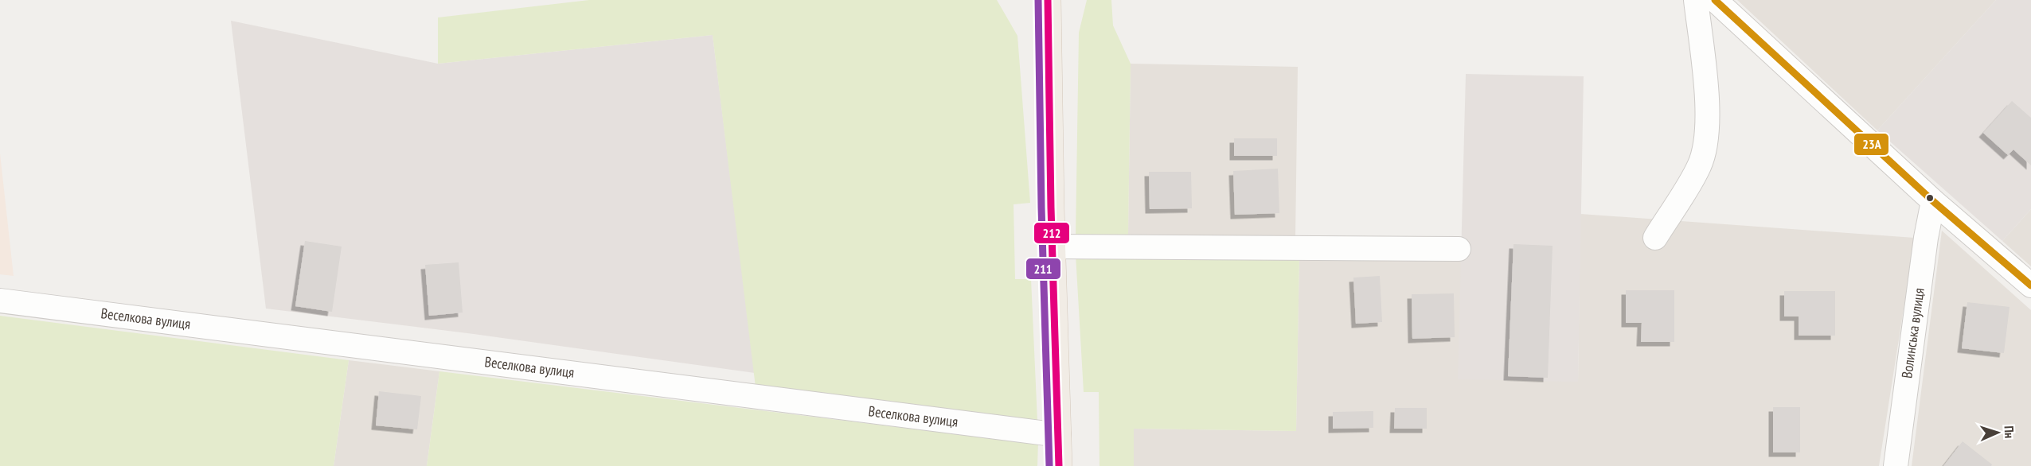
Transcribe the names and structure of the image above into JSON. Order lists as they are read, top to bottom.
{
  "streets": {
    "street": ["Веселкова вулиця", "Волинська вулиця"]
  },
  "lines": ["transit line 212", "transit line 211", "transit line 23А"],
  "north": "right"
}
